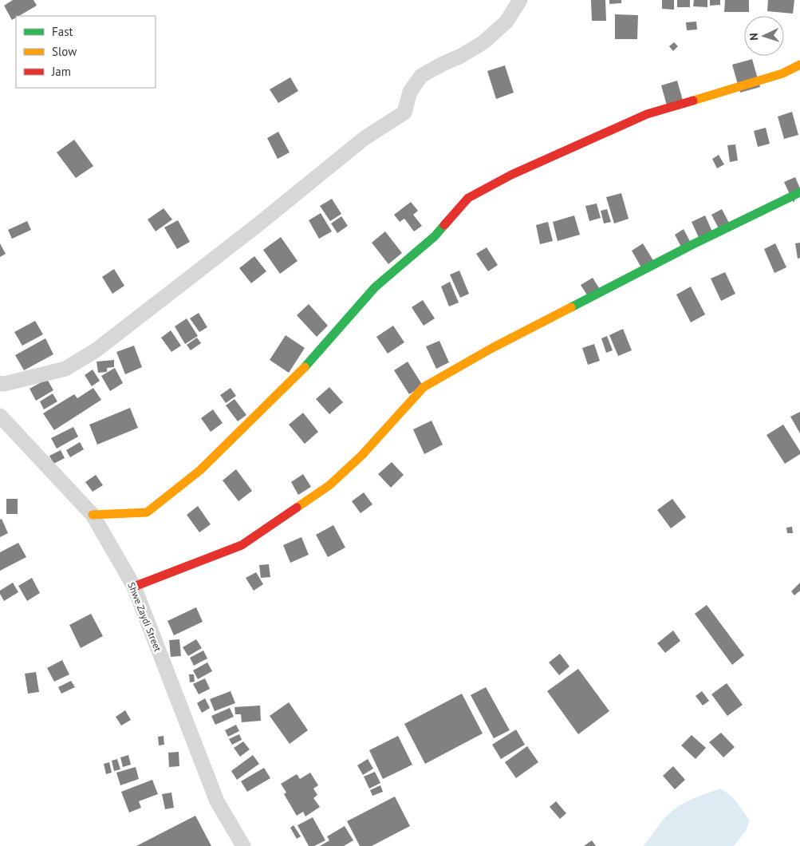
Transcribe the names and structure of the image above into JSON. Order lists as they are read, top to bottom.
{
  "streets": {
    "street": ["Shwe Zaydi Street"]
  },
  "legend": ["Fast", "Slow", "Jam"],
  "north": "left"
}
